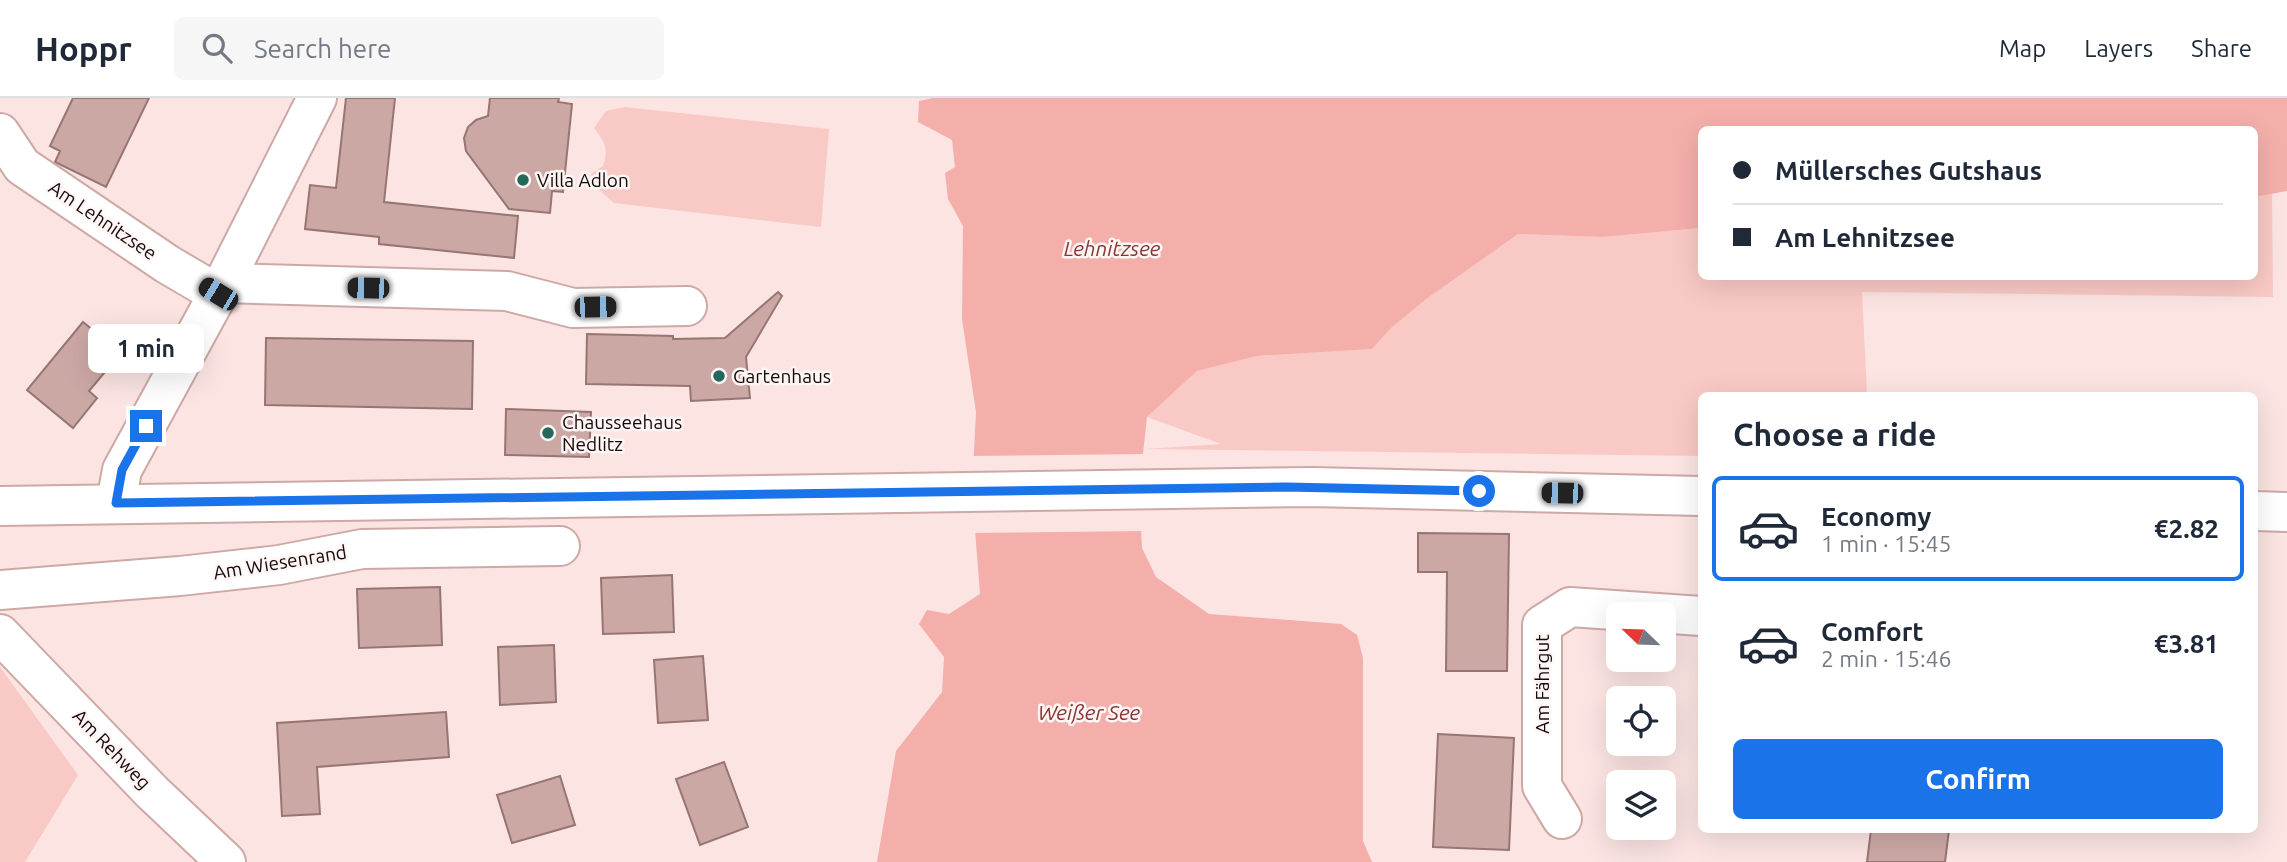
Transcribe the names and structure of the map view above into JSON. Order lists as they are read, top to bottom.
{
  "streets": {
    "main road": [
      "Am Lehnitzsee",
      "Am Wiesenrand",
      "Am Fährgut",
      "Am Rehweg"
    ]
  },
  "water": ["Lehnitzsee", "Weißer See"],
  "places": ["Villa Adlon", "Gartenhaus", "Chausseehaus Nedlitz"],
  "north": "top left",
  "page": {
    "header": "Hoppr",
    "search": "Search here",
    "nav": ["Map", "Layers", "Share"],
    "banner": ["Müllersches Gutshaus", "Am Lehnitzsee"],
    "bubble": "1 min",
    "heading": "Choose a ride",
    "list": [
      {
        "name": "Economy",
        "note": "1 min · 15:45",
        "value": "€2.82"
      },
      {
        "name": "Comfort",
        "note": "2 min · 15:46",
        "value": "€3.81"
      }
    ],
    "buttons": "Confirm"
  }
}
